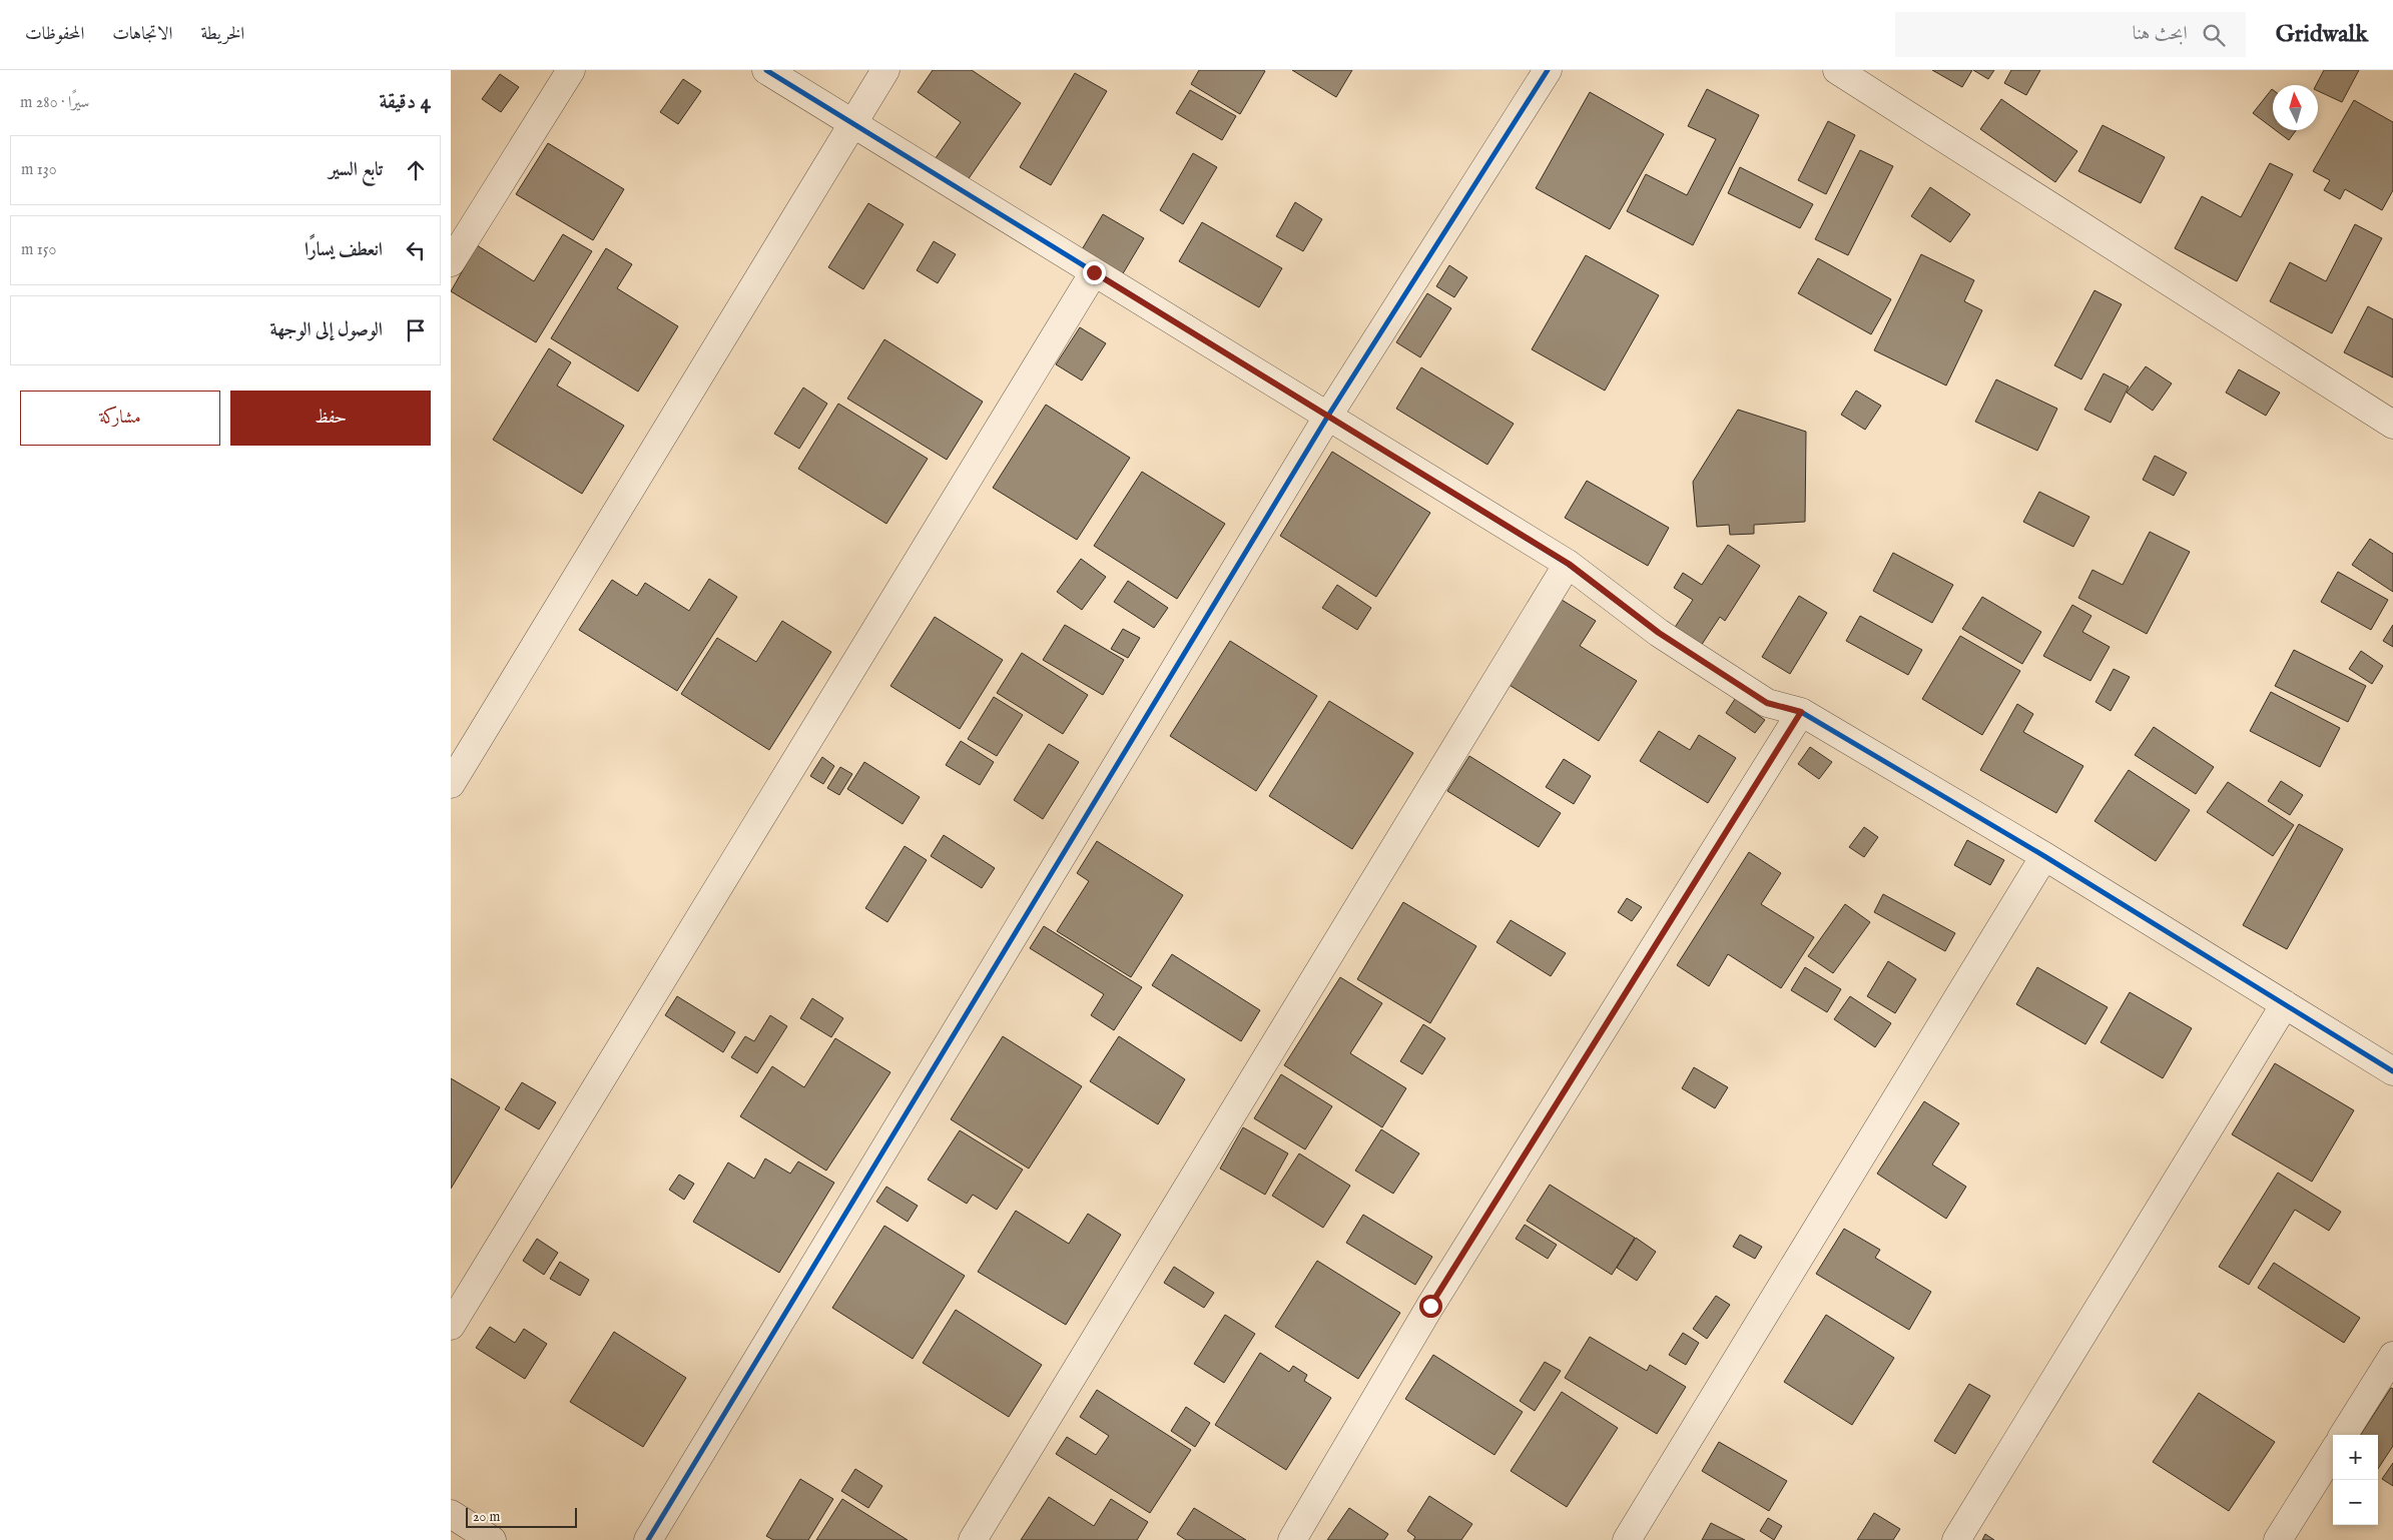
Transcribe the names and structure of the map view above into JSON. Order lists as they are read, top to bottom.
{
  "scale_bar": "20 m",
  "north": "top",
  "page": {
    "header": "Gridwalk",
    "search": "ابحث هنا",
    "nav": ["الخريطة", "الاتجاهات", "المحفوظات"],
    "heading": ["4 دقيقة", "سيرًا · 280 m"],
    "list": [
      ["تابع السير", "130 m"],
      ["انعطف يسارًا", "150 m"],
      "الوصول إلى الوجهة"
    ],
    "buttons": ["حفظ", "مشاركة"],
    "map_buttons": ["+", "−"],
    "scale": "20 m"
  }
}
